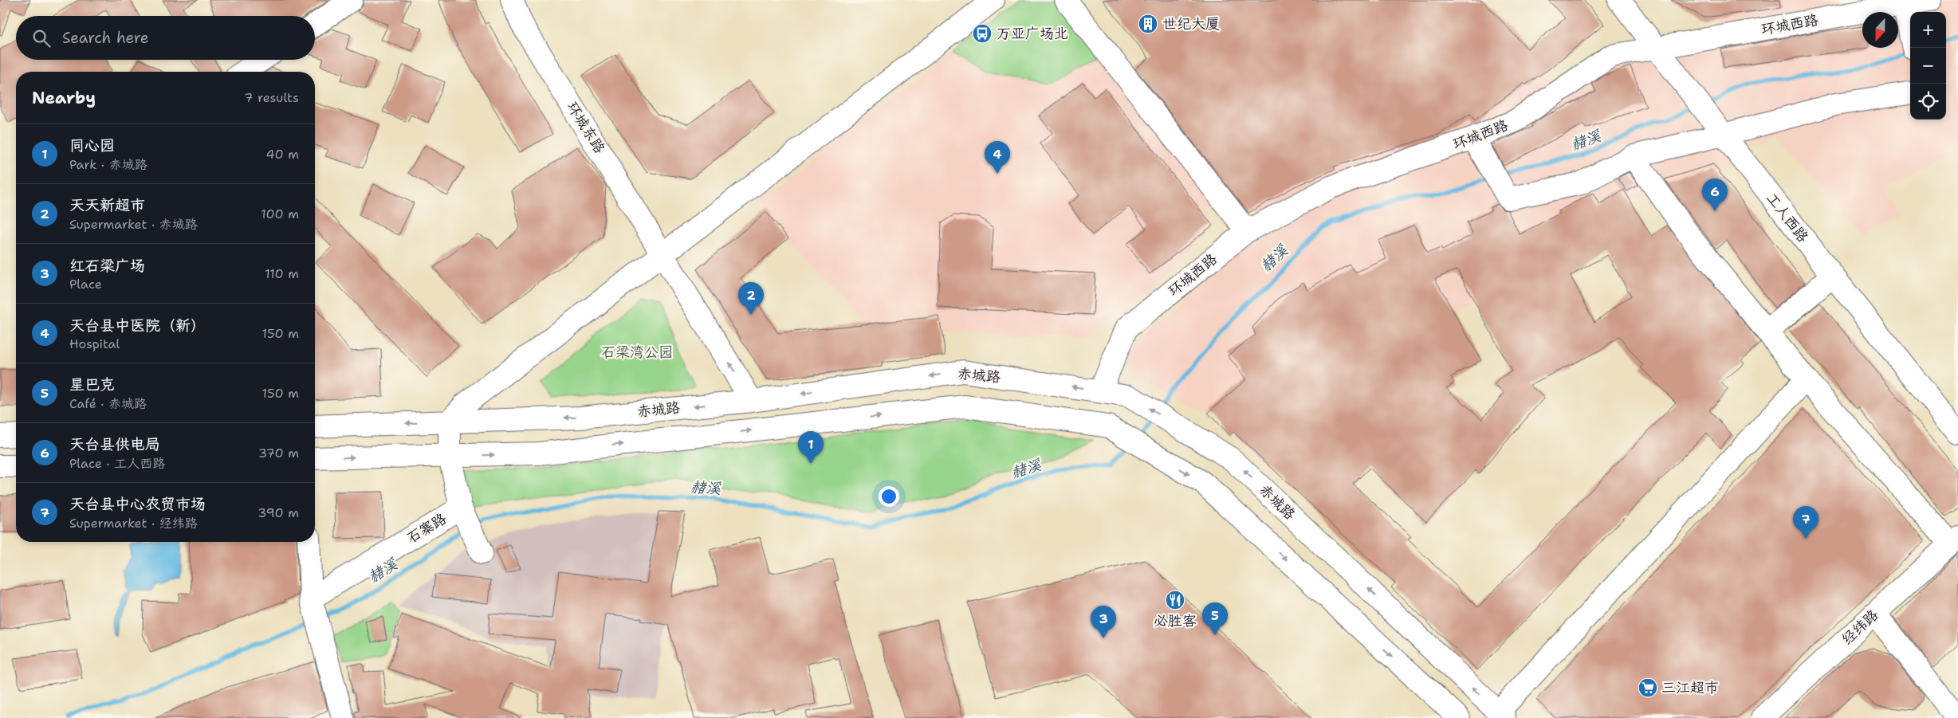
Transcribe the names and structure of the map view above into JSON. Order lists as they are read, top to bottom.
{
  "streets": {
    "main road": [
      "环城西路",
      "环城东路",
      "工人西路",
      "赤城路",
      "石寨路",
      "经纬路"
    ]
  },
  "crossings": [
    ["环城西路", "工人西路"],
    ["环城西路", "赤城路"],
    ["环城东路", "赤城路"],
    ["赤城路", "石寨路"]
  ],
  "one_way": ["环城东路"],
  "water": ["赭溪"],
  "parks": ["石梁湾公园"],
  "places": {
    "building": ["世纪大厦"],
    "bus stop": ["万亚广场北"],
    "restaurant": ["必胜客"],
    "supermarket": ["三江超市"]
  },
  "north": "bottom",
  "page": {
    "map_buttons": ["+", "−"],
    "search": "Search here",
    "heading": ["Nearby", "7 results"],
    "list": [
      {
        "mark": "1",
        "name": "同心园",
        "note": "Park · 赤城路",
        "value": "40 m"
      },
      {
        "mark": "2",
        "name": "天天新超市",
        "note": "Supermarket · 赤城路",
        "value": "100 m"
      },
      {
        "mark": "3",
        "name": "红石梁广场",
        "note": "Place",
        "value": "110 m"
      },
      {
        "mark": "4",
        "name": "天台县中医院（新）",
        "note": "Hospital",
        "value": "150 m"
      },
      {
        "mark": "5",
        "name": "星巴克",
        "note": "Café · 赤城路",
        "value": "150 m"
      },
      {
        "mark": "6",
        "name": "天台县供电局",
        "note": "Place · 工人西路",
        "value": "370 m"
      },
      {
        "mark": "7",
        "name": "天台县中心农贸市场",
        "note": "Supermarket · 经纬路",
        "value": "390 m"
      }
    ],
    "pins": [
      "4",
      "6",
      "2",
      "1",
      "7",
      "5",
      "3"
    ]
  }
}
